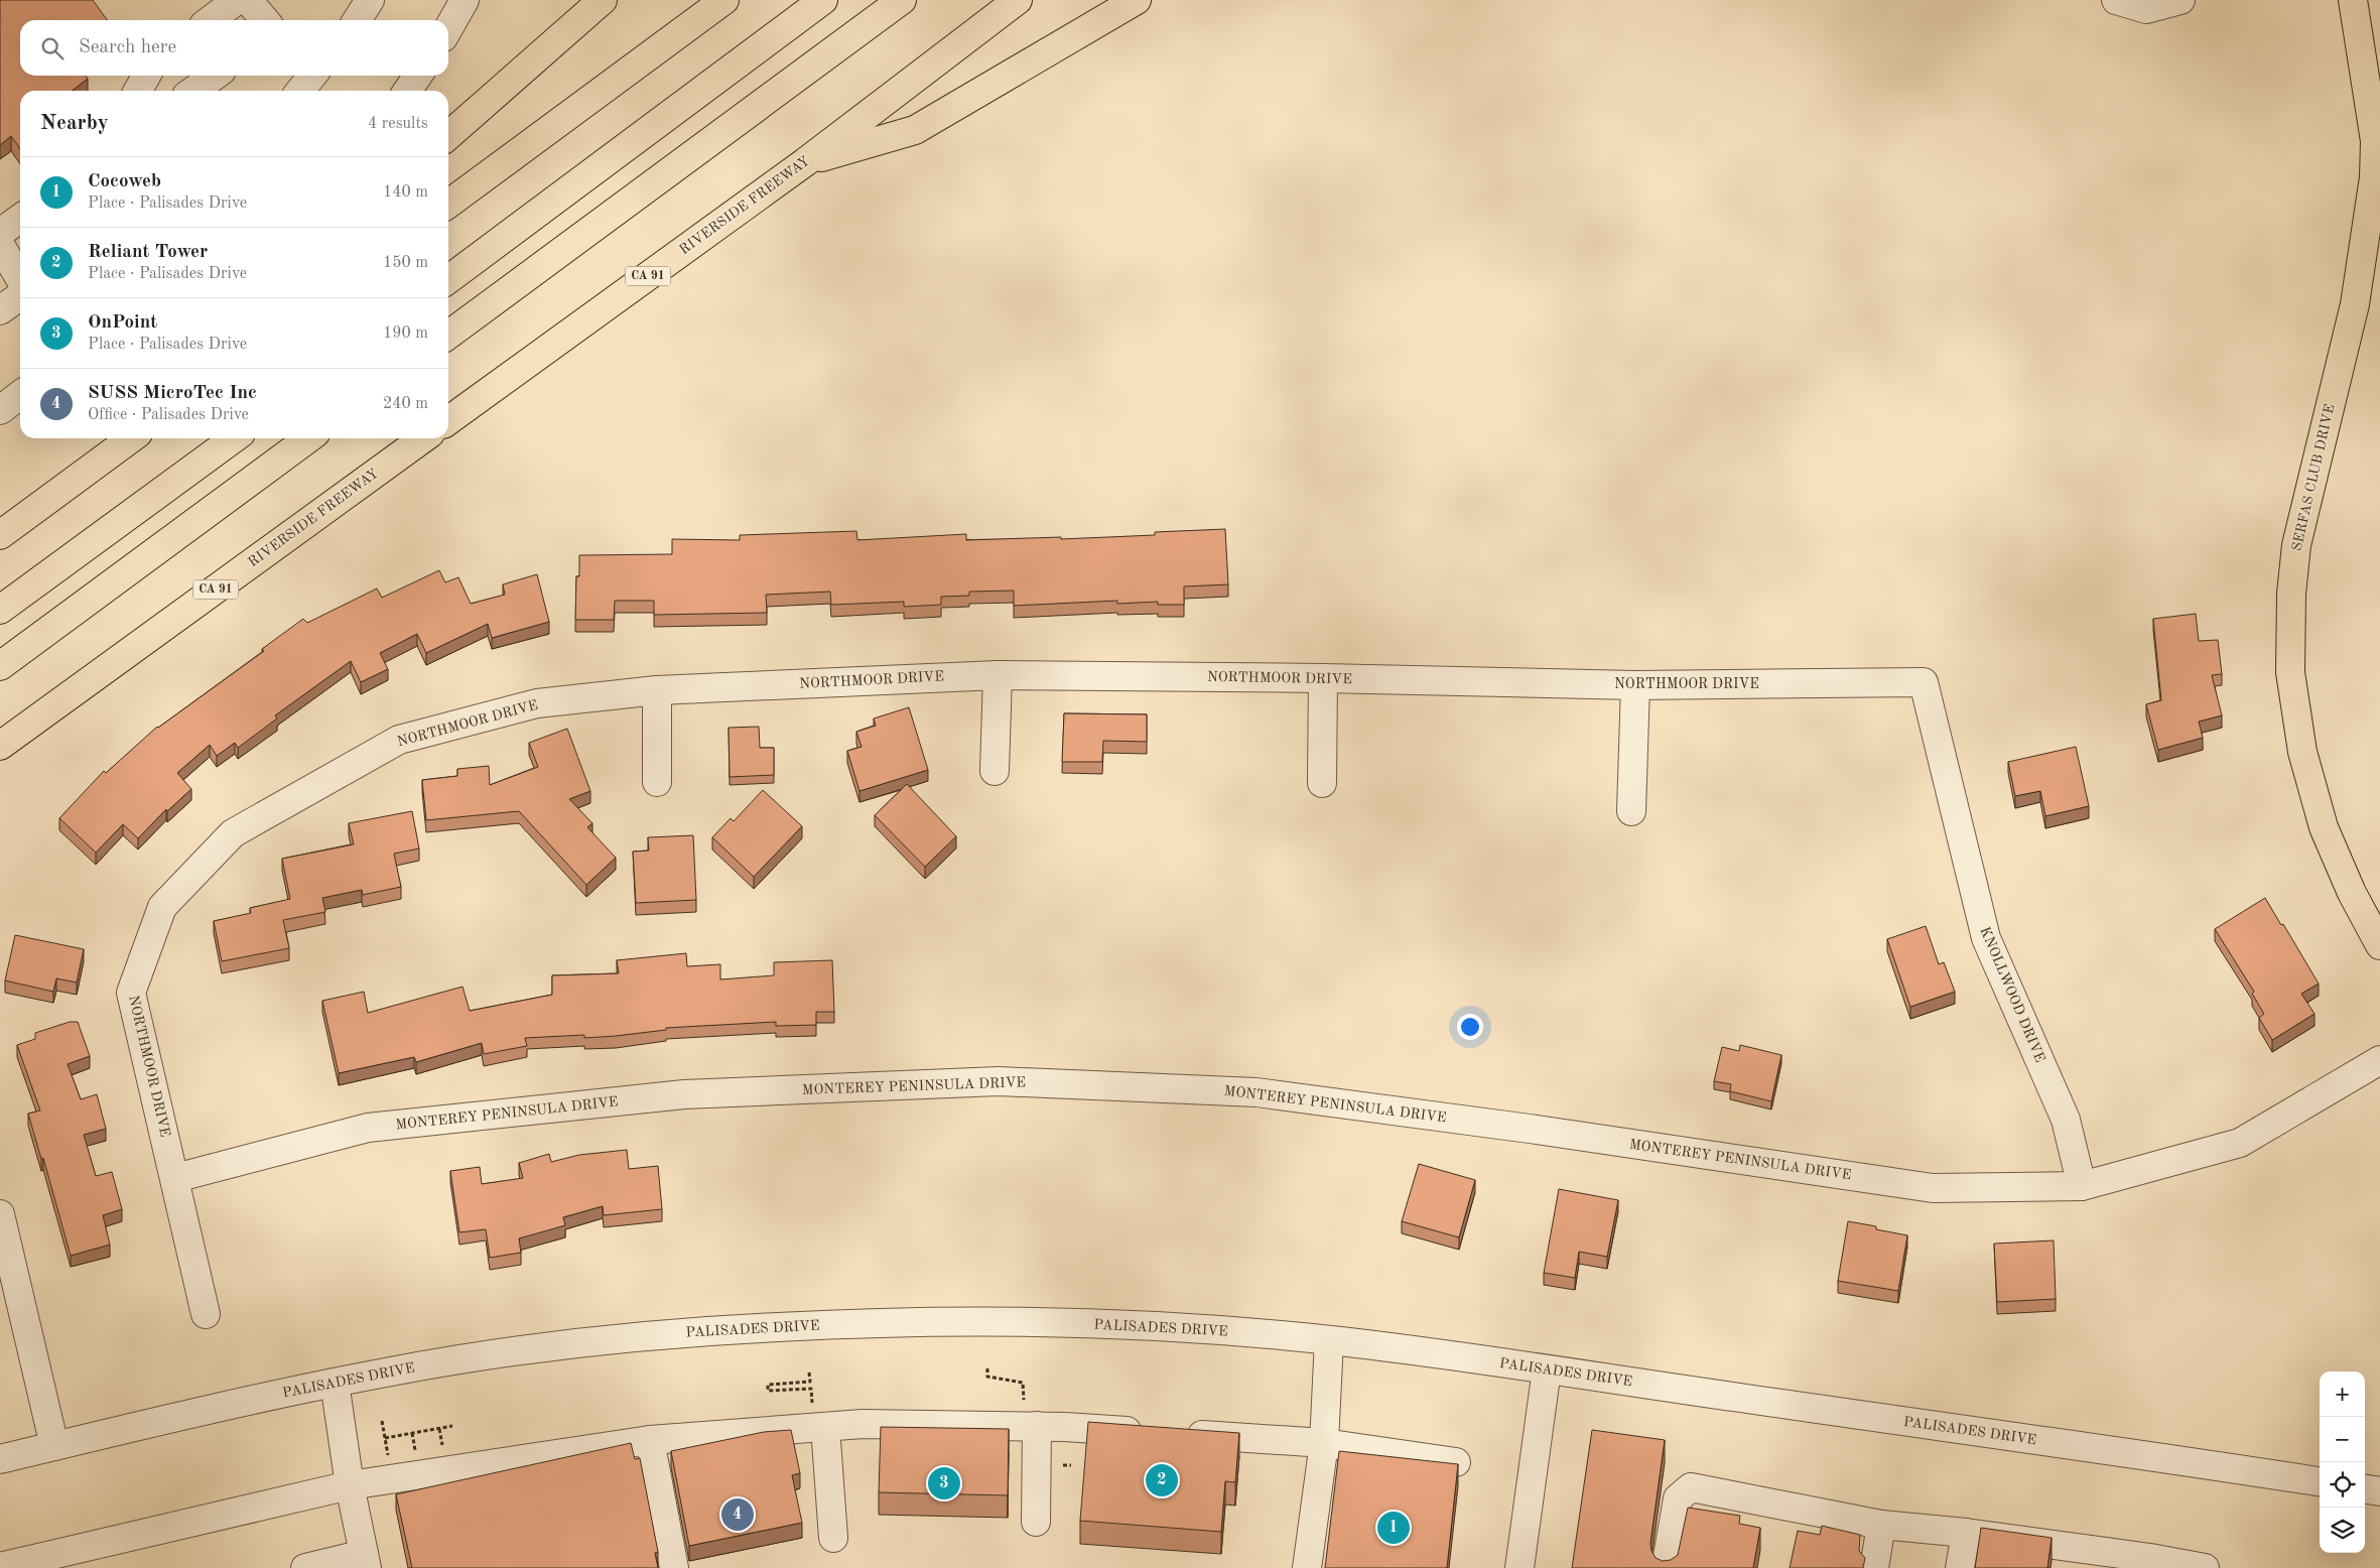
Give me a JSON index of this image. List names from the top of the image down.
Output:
{
  "streets": {
    "main road": ["RIVERSIDE FREEWAY", "CA 91", "SERFAS CLUB DRIVE"],
    "street": [
      "NORTHMOOR DRIVE",
      "KNOLLWOOD DRIVE",
      "MONTEREY PENINSULA DRIVE",
      "PALISADES DRIVE"
    ]
  },
  "crossings": [
    ["NORTHMOOR DRIVE", "KNOLLWOOD DRIVE"],
    ["NORTHMOOR DRIVE", "MONTEREY PENINSULA DRIVE"],
    ["KNOLLWOOD DRIVE", "MONTEREY PENINSULA DRIVE"]
  ],
  "page": {
    "search": "Search here",
    "heading": ["Nearby", "4 results"],
    "list": [
      {
        "mark": "1",
        "name": "Cocoweb",
        "note": "Place · Palisades Drive",
        "value": "140 m"
      },
      {
        "mark": "2",
        "name": "Reliant Tower",
        "note": "Place · Palisades Drive",
        "value": "150 m"
      },
      {
        "mark": "3",
        "name": "OnPoint",
        "note": "Place · Palisades Drive",
        "value": "190 m"
      },
      {
        "mark": "4",
        "name": "SUSS MicroTec Inc",
        "note": "Office · Palisades Drive",
        "value": "240 m"
      }
    ],
    "map_buttons": ["+", "−"],
    "pins": [
      "2",
      "3",
      "4",
      "1"
    ]
  }
}
